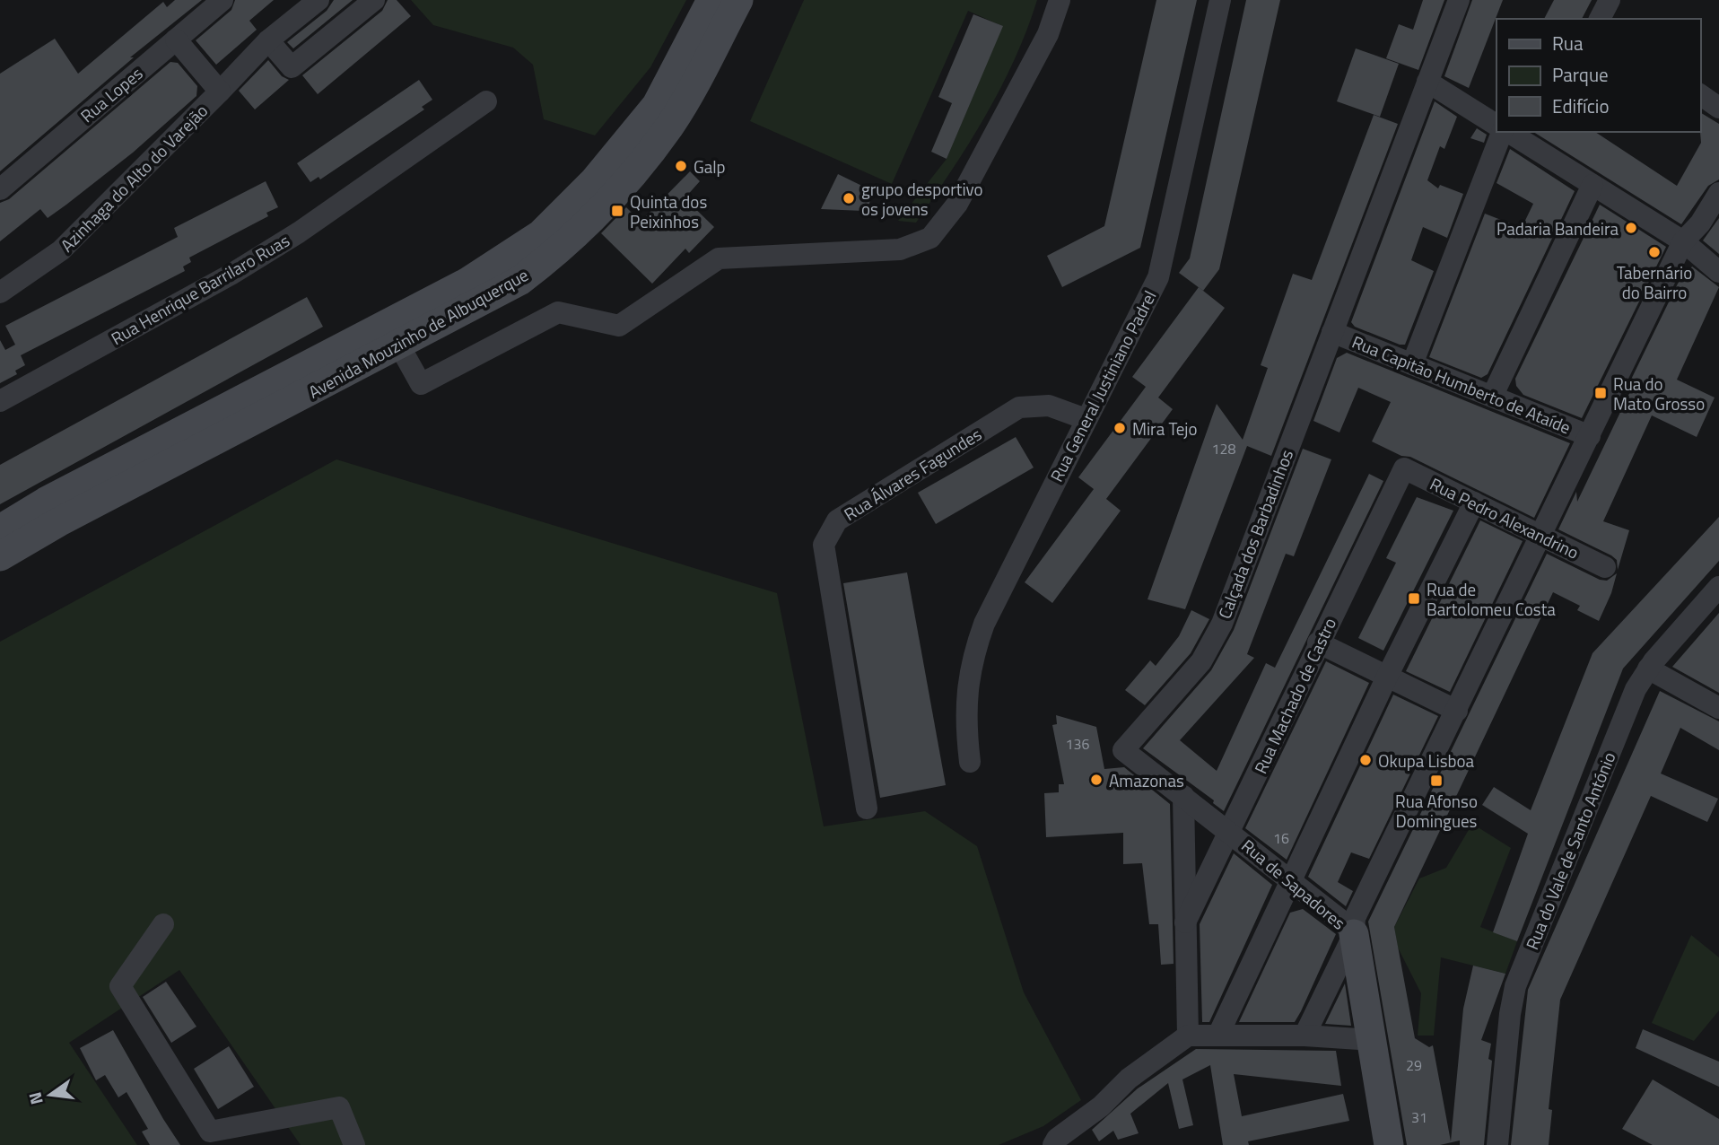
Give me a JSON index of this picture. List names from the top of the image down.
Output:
{
  "streets": {
    "main road": ["Avenida Mouzinho de Albuquerque", "Rua de Sapadores"],
    "street": [
      "Rua Lopes",
      "Azinhaga do Alto do Varejão",
      "Rua Henrique Barrilaro Ruas",
      "Rua Capitão Humberto de Ataíde",
      "Rua General Justiniano Padrel",
      "Rua Álvares Fagundes",
      "Rua Pedro Alexandrino",
      "Calçada dos Barbadinhos",
      "Rua Machado de Castro",
      "Rua do Vale de Santo António"
    ]
  },
  "crossings": [
    ["Rua Lopes", "Azinhaga do Alto do Varejão"],
    ["Rua Capitão Humberto de Ataíde", "Calçada dos Barbadinhos"],
    ["Rua General Justiniano Padrel", "Rua Álvares Fagundes"],
    ["Rua Pedro Alexandrino", "Rua Machado de Castro"],
    ["Calçada dos Barbadinhos", "Rua de Sapadores"],
    ["Rua Machado de Castro", "Rua de Sapadores"]
  ],
  "places": {
    "other": [
      "Galp",
      "grupo desportivo os jovens",
      "Padaria Bandeira",
      "Tabernário do Bairro",
      "Mira Tejo",
      "Okupa Lisboa",
      "Amazonas"
    ],
    "transit": [
      "Quinta dos Peixinhos",
      "Rua do Mato Grosso",
      "Rua de Bartolomeu Costa",
      "Rua Afonso Domingues"
    ]
  },
  "house_numbers": [
    "128",
    "136",
    "16",
    "29",
    "31"
  ],
  "legend": ["Rua", "Parque", "Edifício"],
  "north": "left"
}
